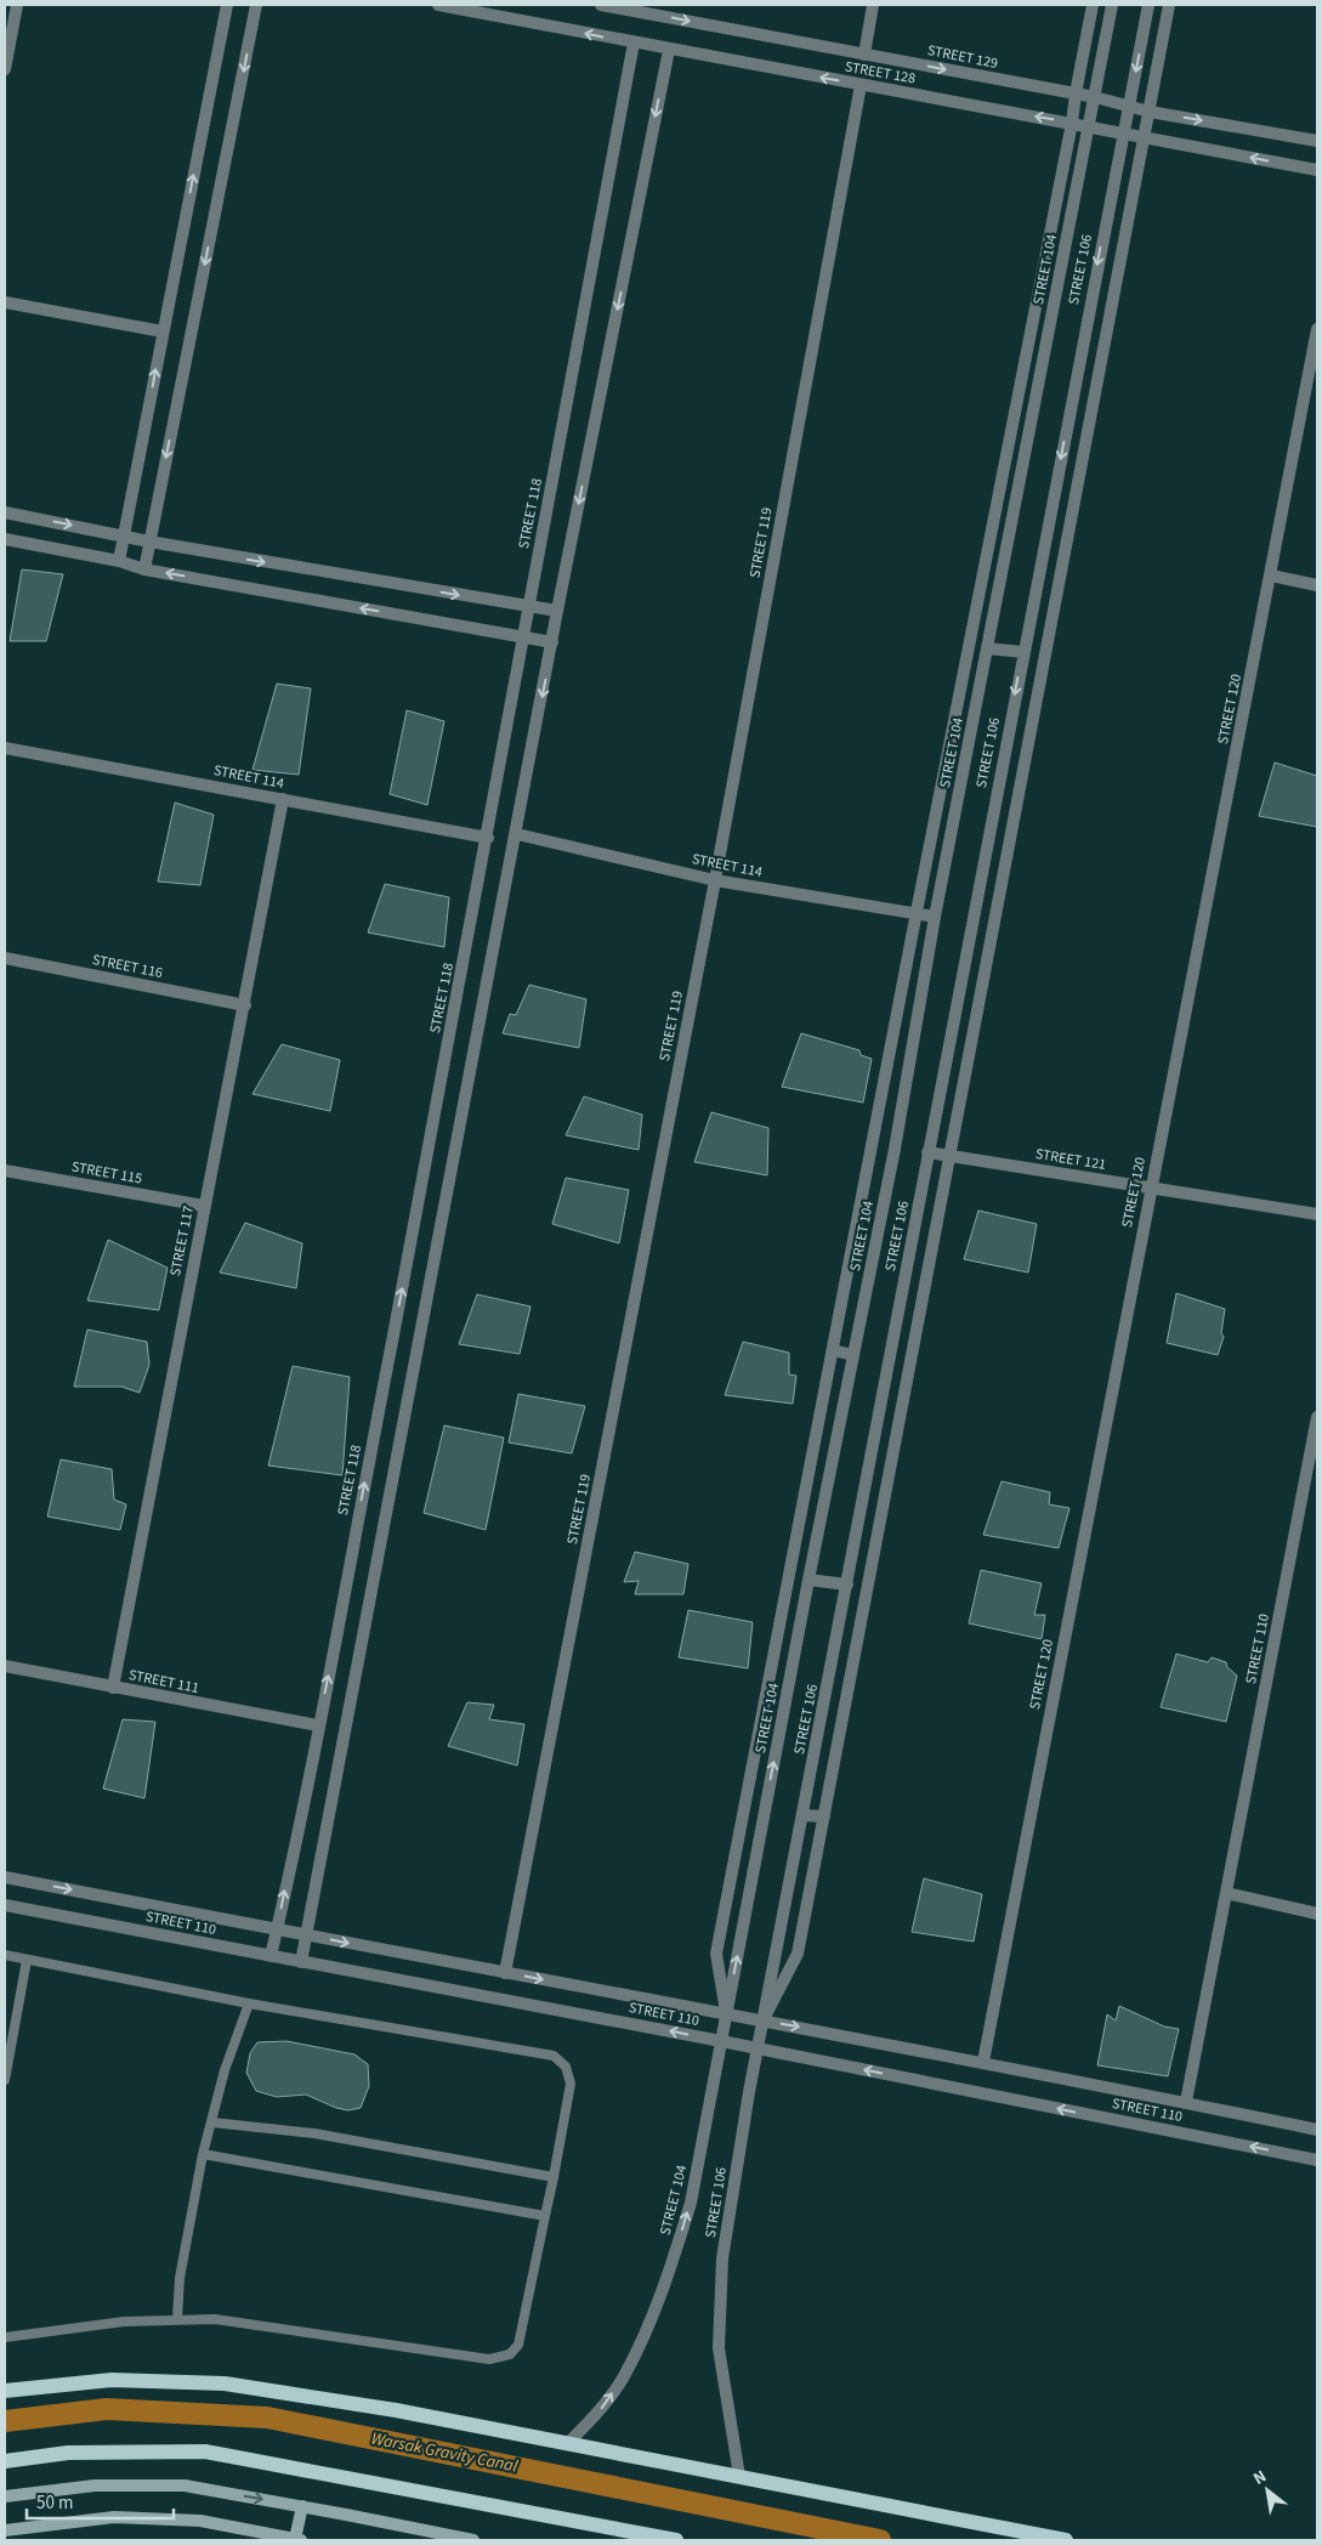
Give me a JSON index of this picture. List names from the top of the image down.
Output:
{
  "streets": {
    "street": [
      "STREET 129",
      "STREET 128",
      "STREET 104",
      "STREET 106",
      "STREET 118",
      "STREET 119",
      "STREET 120",
      "STREET 114",
      "STREET 116",
      "STREET 121",
      "STREET 115",
      "STREET 117",
      "STREET 110",
      "STREET 111"
    ]
  },
  "crossings": [
    ["STREET 129", "STREET 104"],
    ["STREET 129", "STREET 106"],
    ["STREET 128", "STREET 104"],
    ["STREET 128", "STREET 106"],
    ["STREET 128", "STREET 118"],
    ["STREET 128", "STREET 119"],
    ["STREET 104", "STREET 114"],
    ["STREET 104", "STREET 110"],
    ["STREET 106", "STREET 121"],
    ["STREET 106", "STREET 110"],
    ["STREET 118", "STREET 114"],
    ["STREET 118", "STREET 110"],
    ["STREET 118", "STREET 111"],
    ["STREET 119", "STREET 114"],
    ["STREET 119", "STREET 110"],
    ["STREET 120", "STREET 121"],
    ["STREET 120", "STREET 110"],
    ["STREET 114", "STREET 117"],
    ["STREET 116", "STREET 117"],
    ["STREET 115", "STREET 117"],
    ["STREET 117", "STREET 111"]
  ],
  "one_way": ["STREET 129", "STREET 128"],
  "water": ["Warsak Gravity Canal"],
  "scale_bar": "50 m",
  "north": "top left"
}
